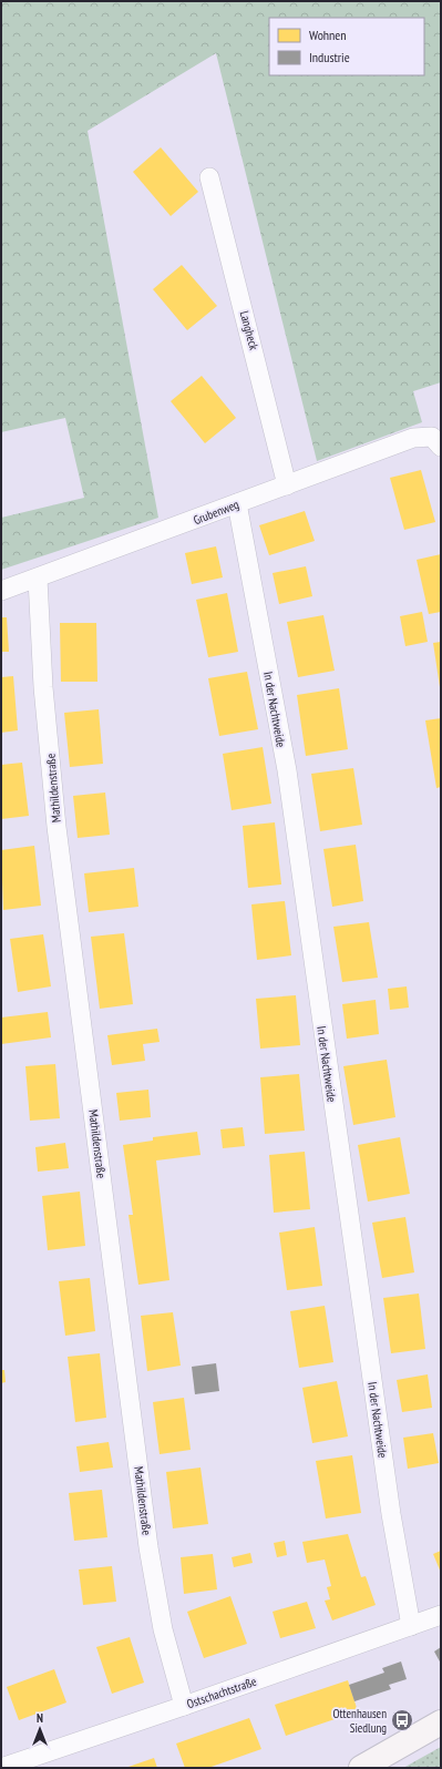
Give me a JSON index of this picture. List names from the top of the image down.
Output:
{
  "streets": {
    "street": [
      "Langheck",
      "Grubenweg",
      "In der Nachtweide",
      "Mathildenstraße",
      "Ostschachtstraße"
    ]
  },
  "crossings": [
    ["Langheck", "Grubenweg"],
    ["Grubenweg", "In der Nachtweide"],
    ["Grubenweg", "Mathildenstraße"],
    ["In der Nachtweide", "Ostschachtstraße"],
    ["Mathildenstraße", "Ostschachtstraße"]
  ],
  "places": {
    "bus stop": ["Ottenhausen Siedlung"]
  },
  "legend": ["Wohnen", "Industrie"],
  "north": "top"
}
